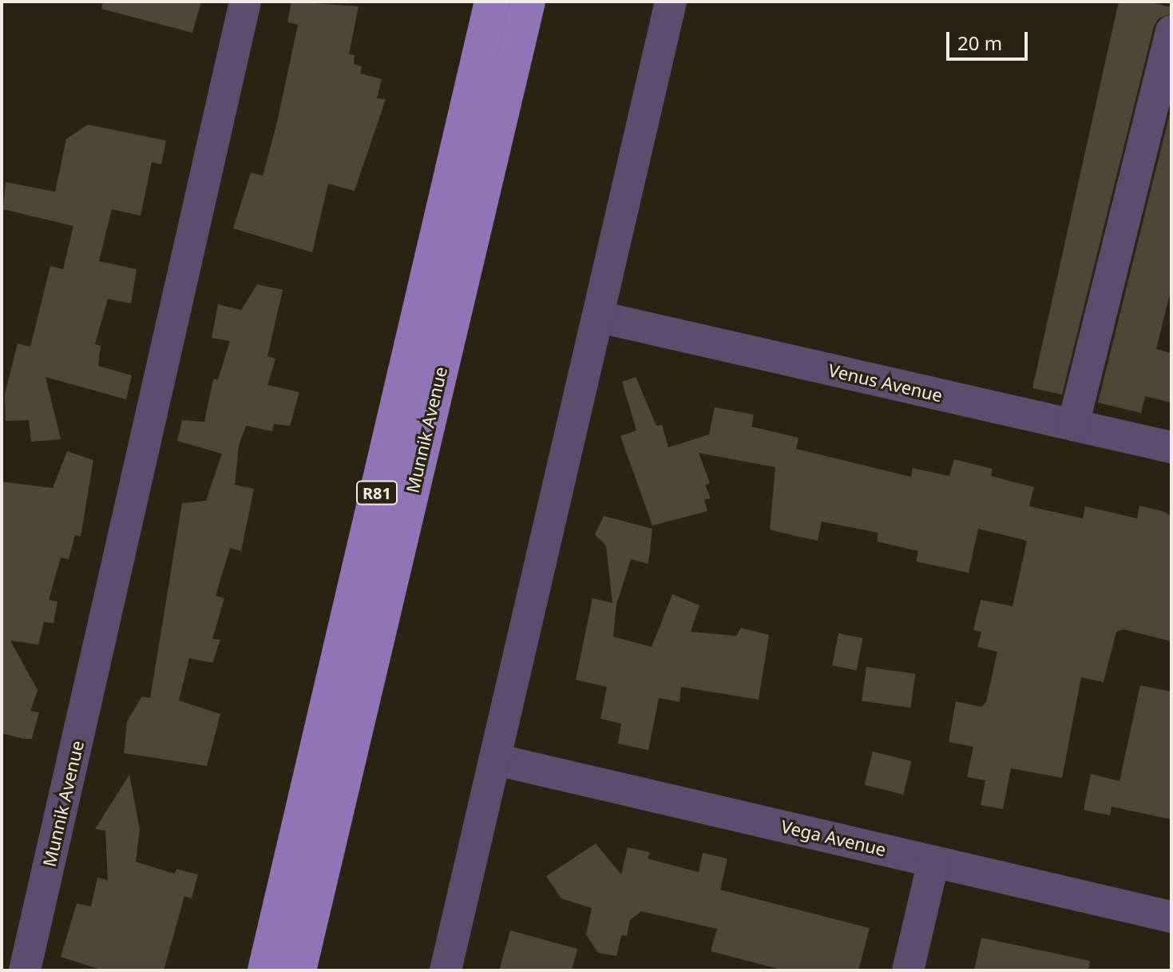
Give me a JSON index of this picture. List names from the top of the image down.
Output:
{
  "streets": {
    "main road": ["Munnik Avenue", "R81"],
    "street": ["Venus Avenue", "Vega Avenue"]
  },
  "scale_bar": "20 m"
}
